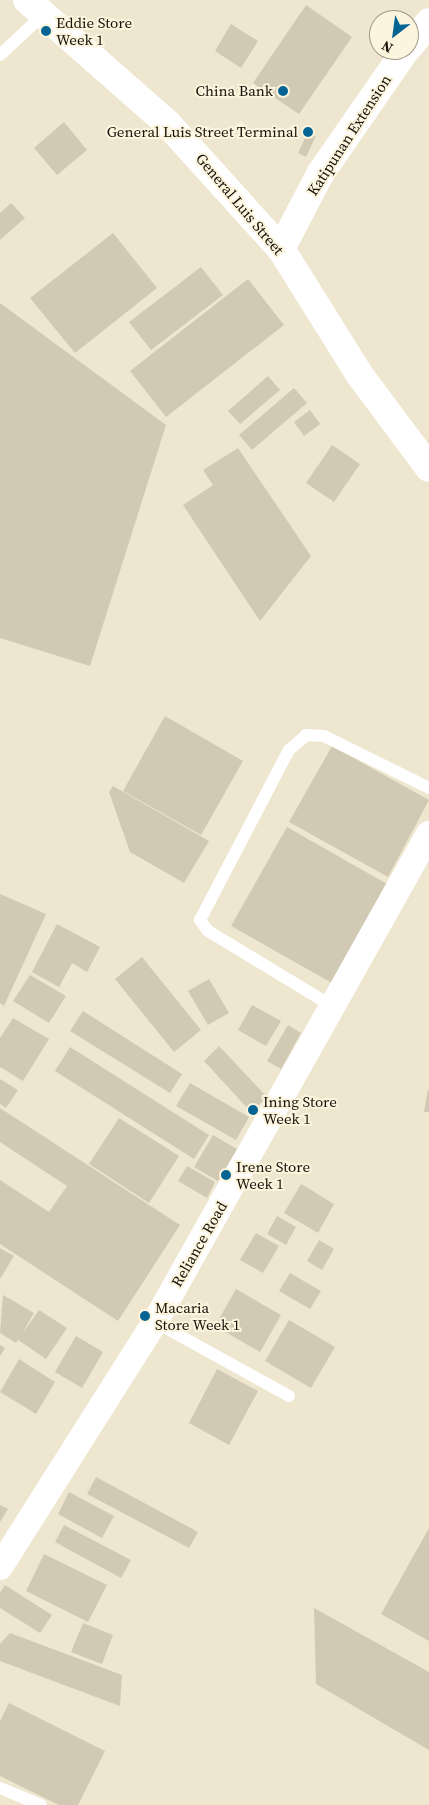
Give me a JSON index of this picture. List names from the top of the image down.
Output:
{
  "streets": {
    "main road": ["Katipunan Extension", "General Luis Street"],
    "street": ["Reliance Road"]
  },
  "crossings": [
    ["Katipunan Extension", "General Luis Street"]
  ],
  "places": [
    "Eddie Store Week 1",
    "China Bank",
    "General Luis Street Terminal",
    "Ining Store Week 1",
    "Irene Store Week 1",
    "Macaria Store Week 1"
  ],
  "north": "bottom left"
}
